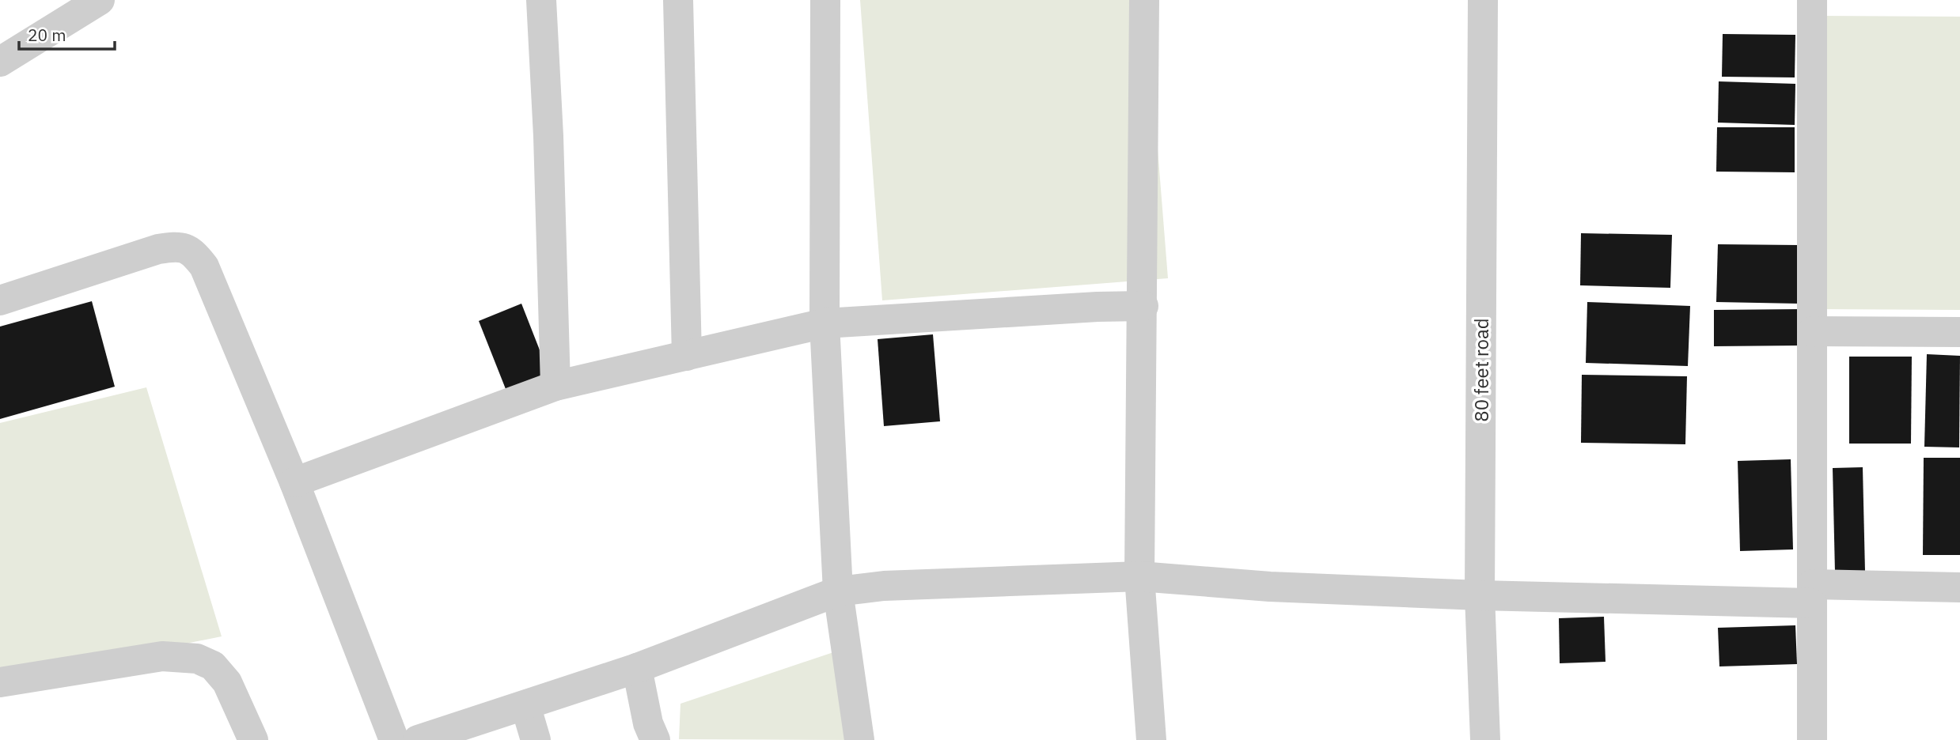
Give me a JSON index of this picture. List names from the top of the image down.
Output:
{
  "streets": {
    "street": ["80 feet road"]
  },
  "scale_bar": "20 m"
}
